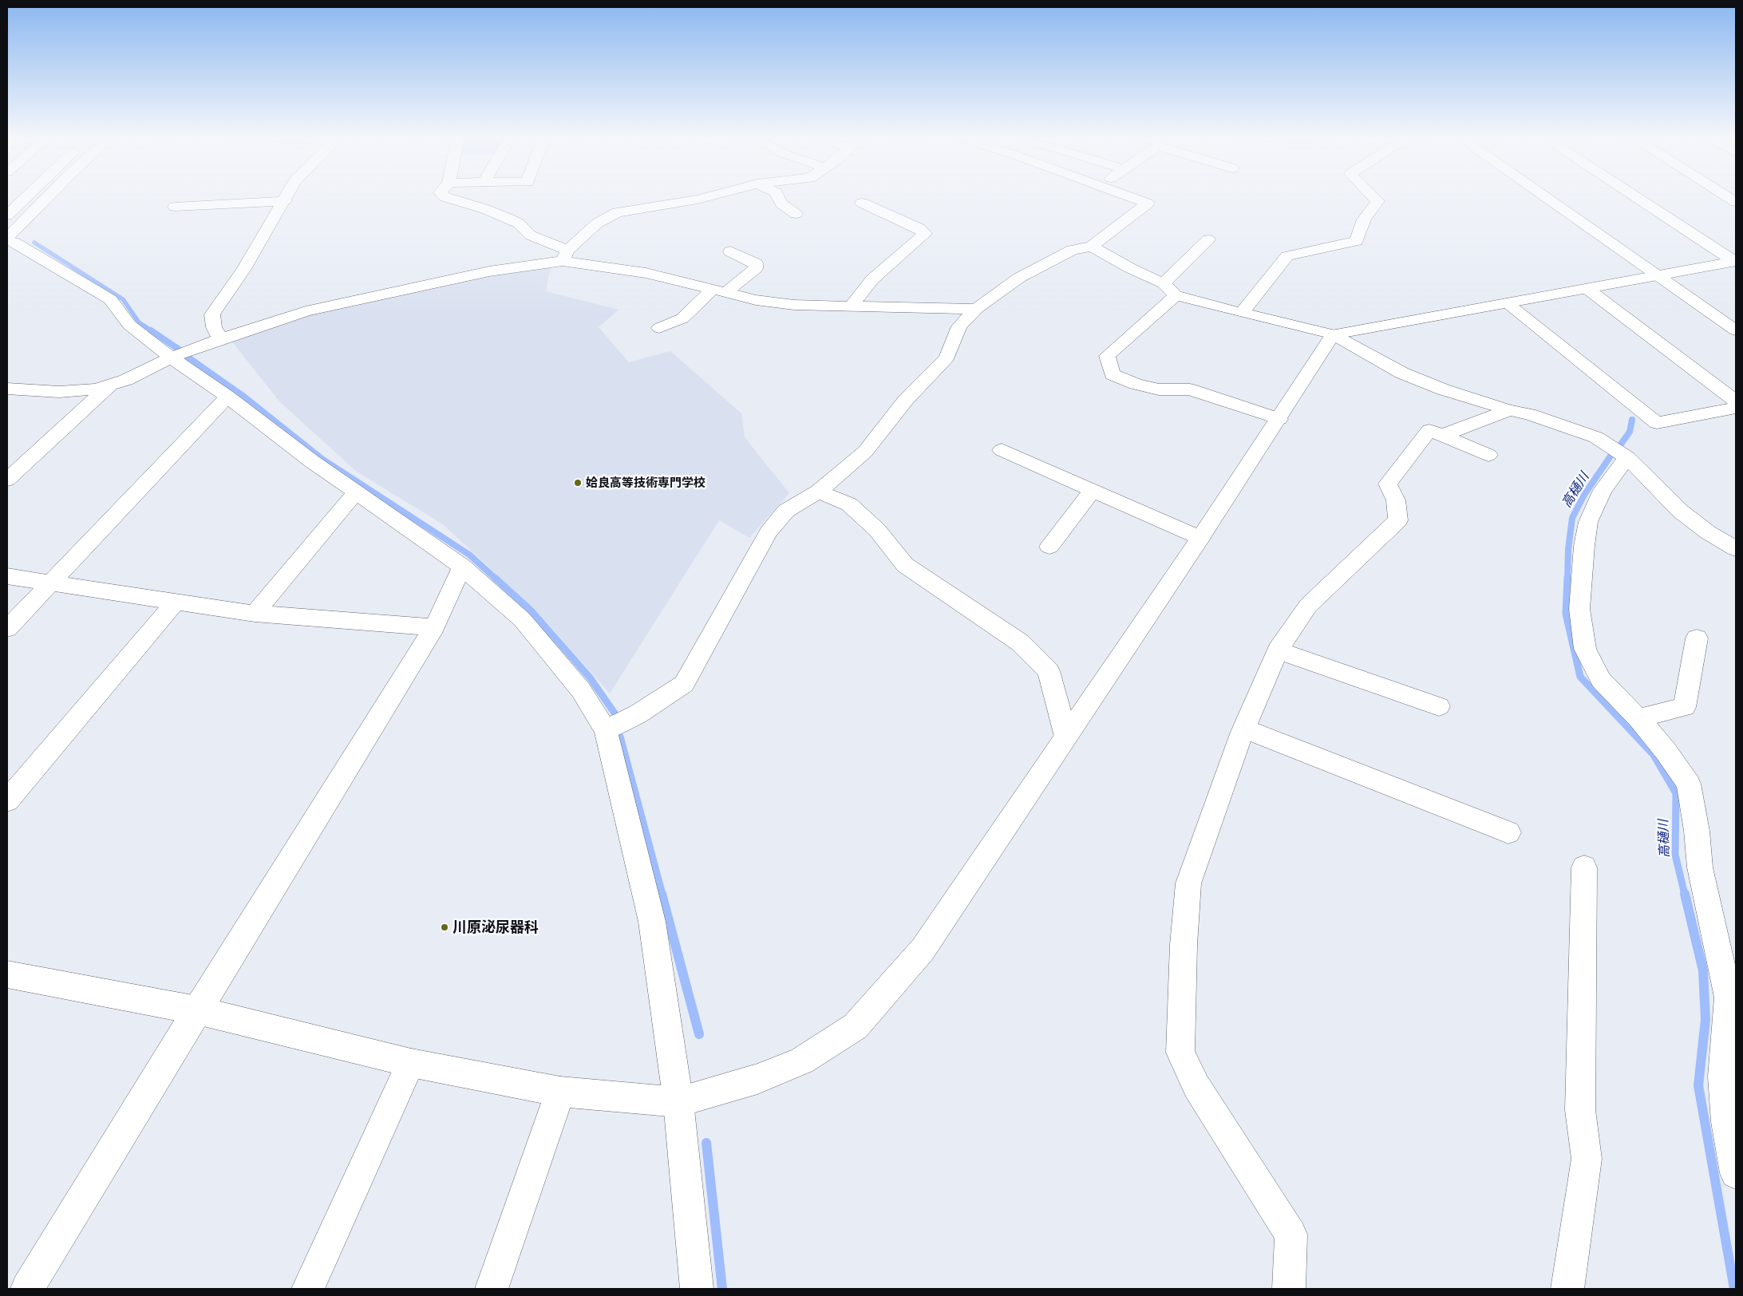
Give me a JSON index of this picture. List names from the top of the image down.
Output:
{
  "water": ["高樋川"],
  "places": ["姶良高等技術専門学校", "川原泌尿器科"]
}
